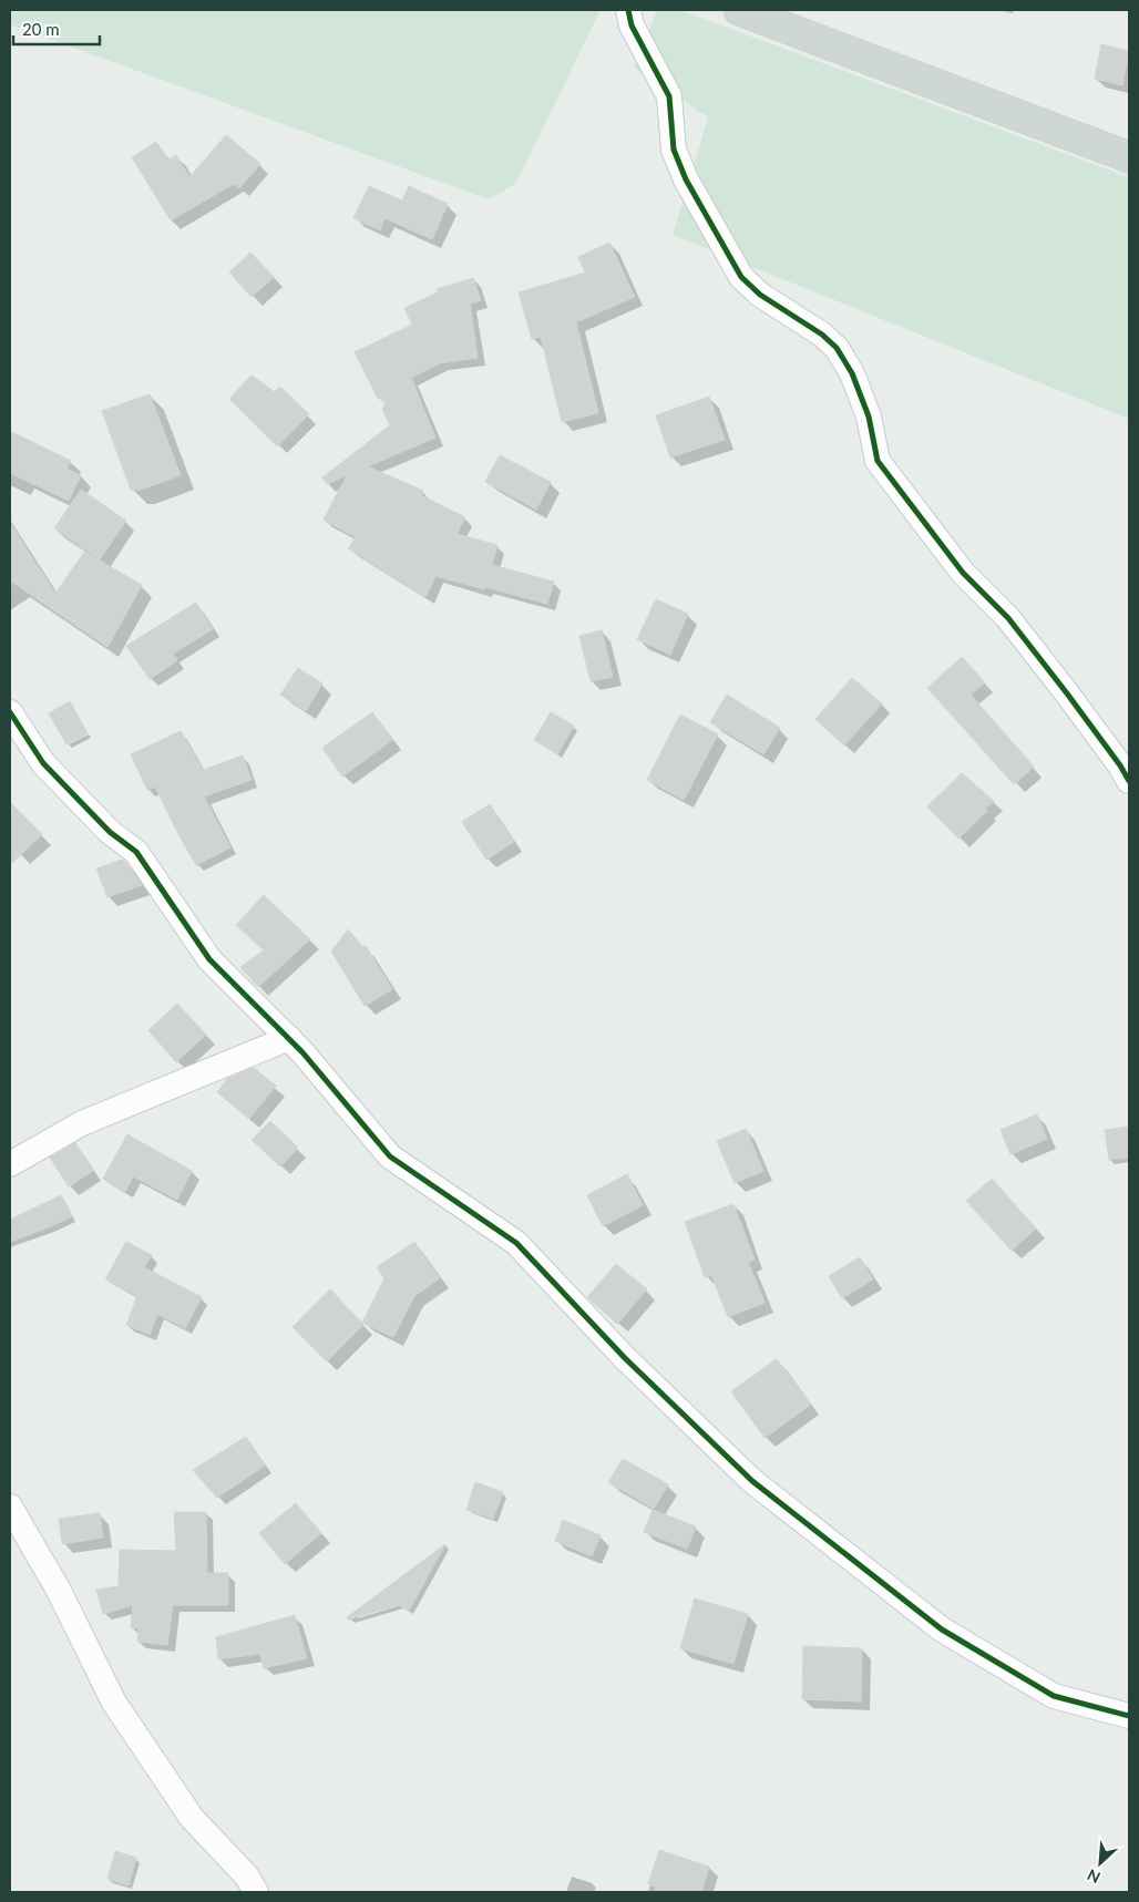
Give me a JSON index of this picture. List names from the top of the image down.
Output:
{
  "scale_bar": "20 m",
  "north": "bottom left"
}
